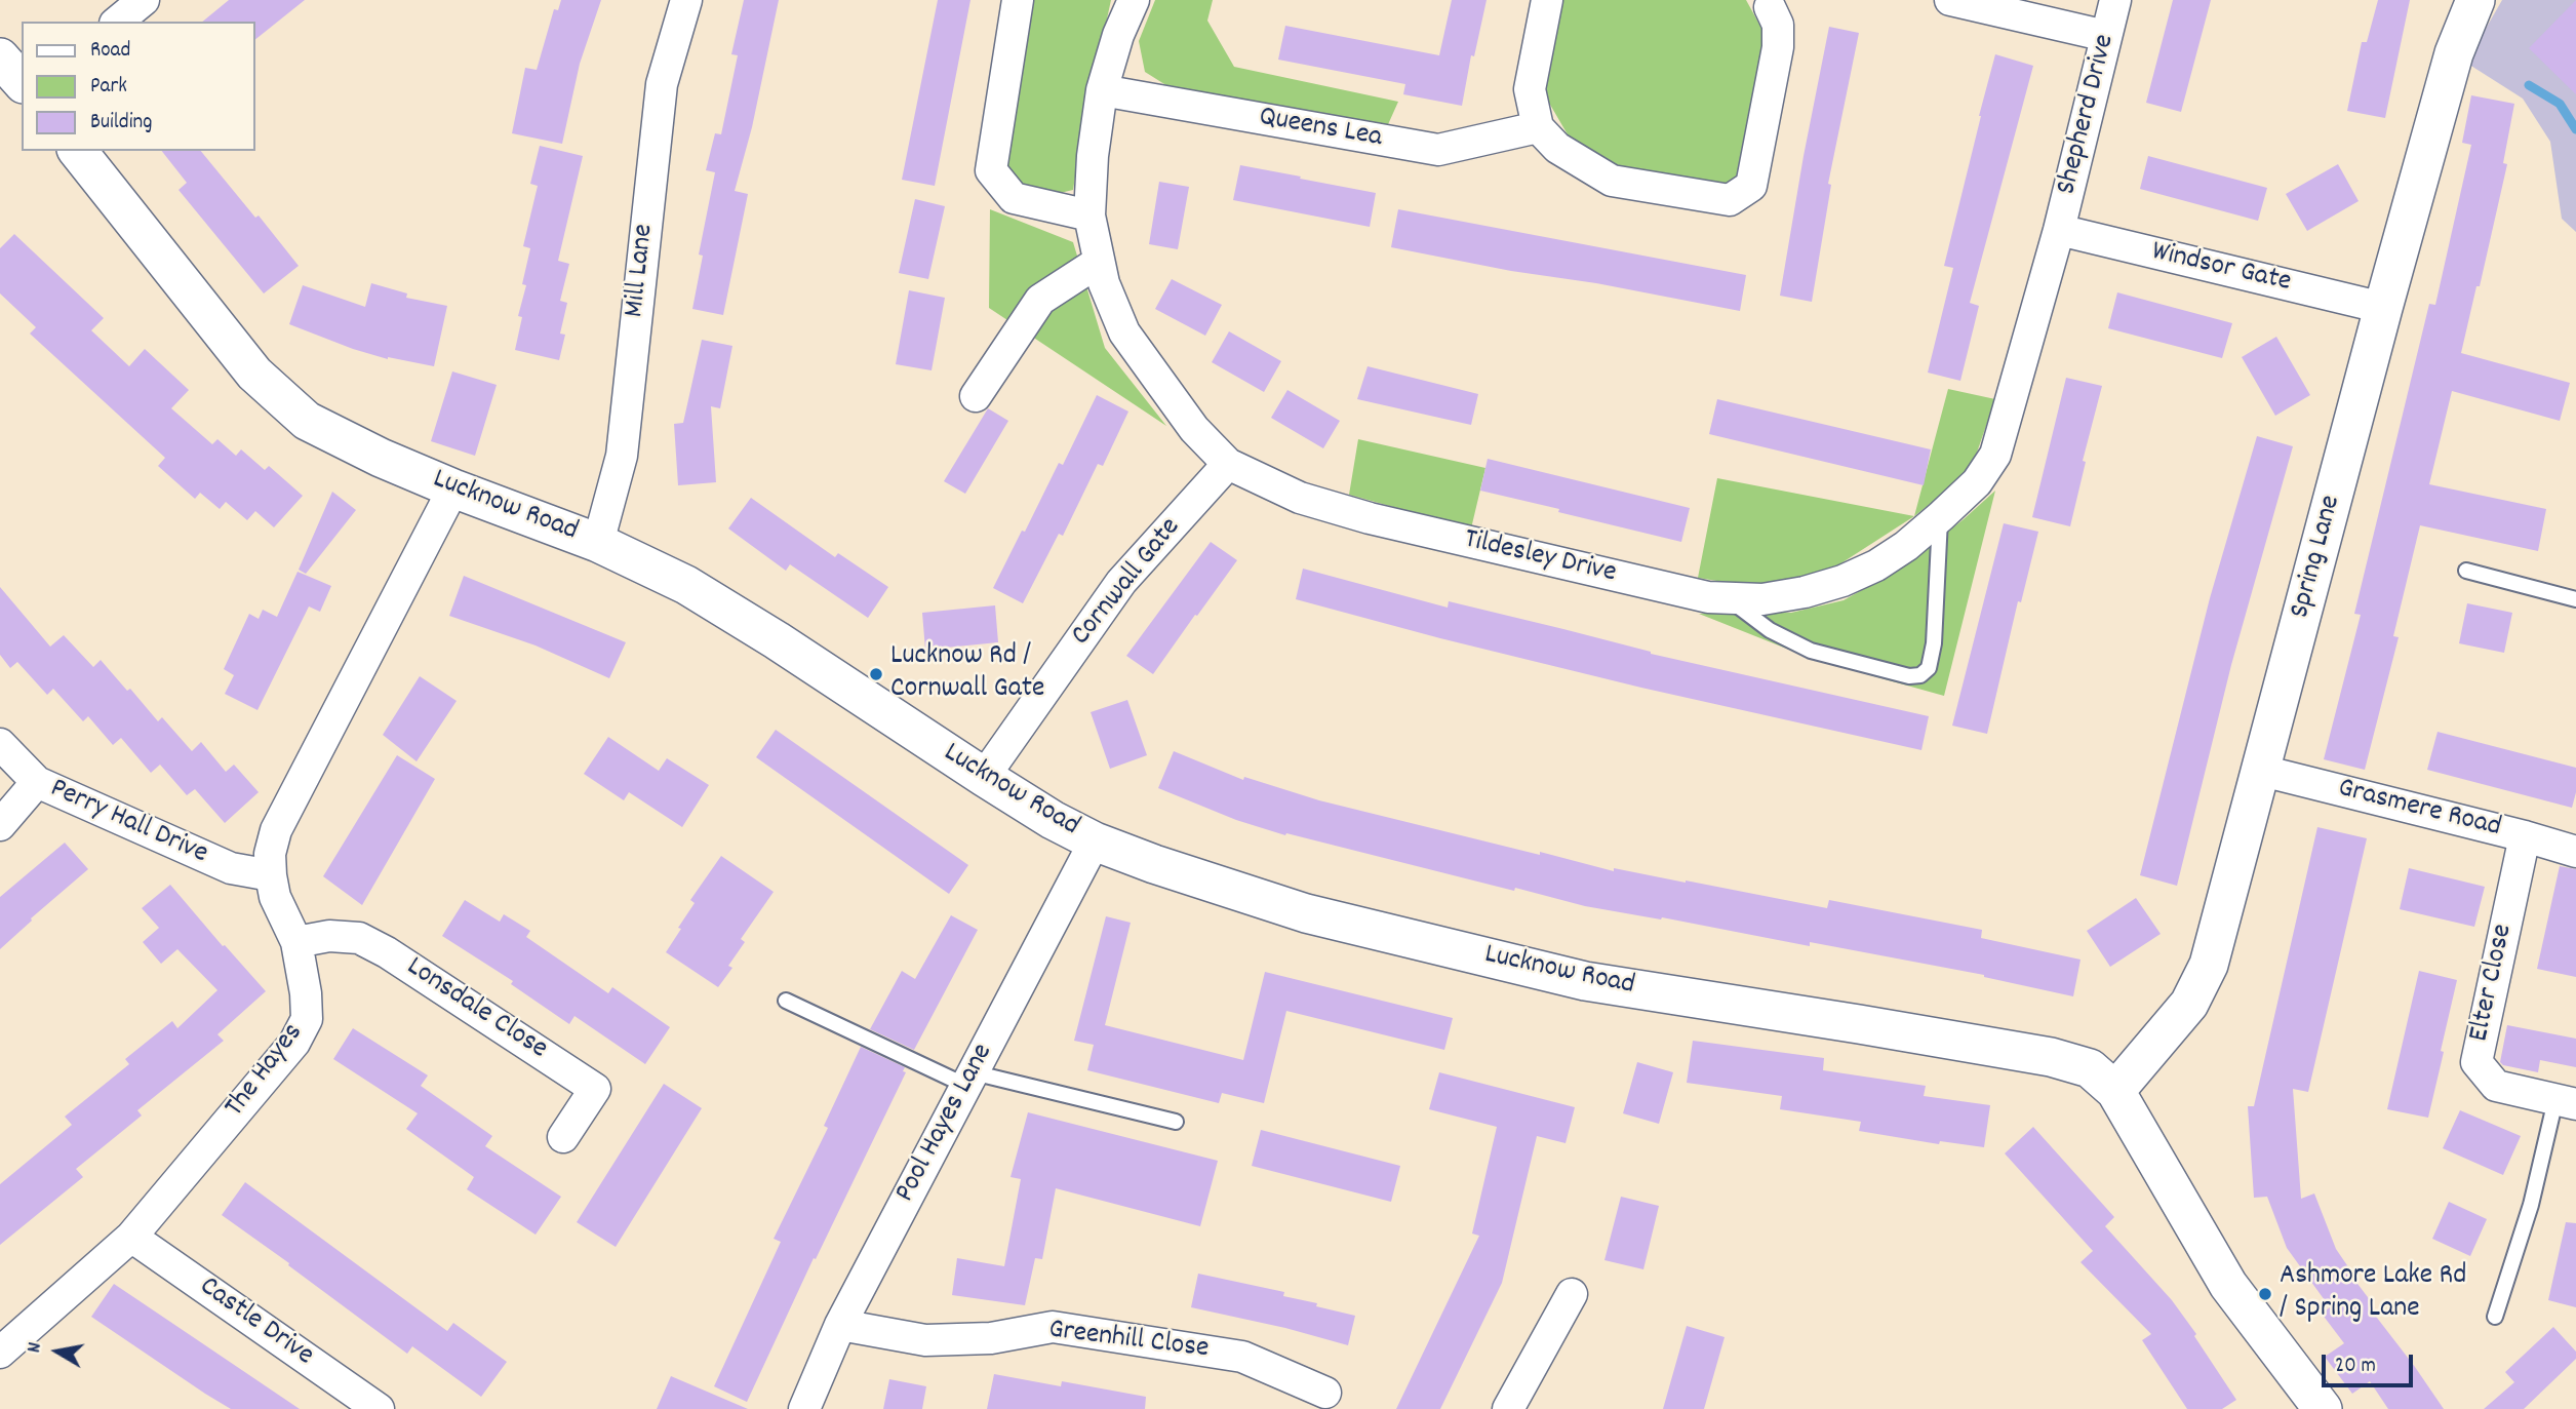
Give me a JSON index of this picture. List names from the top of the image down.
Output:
{
  "streets": {
    "street": [
      "Shepherd Drive",
      "Queens Lea",
      "Windsor Gate",
      "Mill Lane",
      "Lucknow Road",
      "Spring Lane",
      "Tildesley Drive",
      "Cornwall Gate",
      "Grasmere Road",
      "Perry Hall Drive",
      "Elter Close",
      "Lonsdale Close",
      "The Hayes",
      "Pool Hayes Lane",
      "Castle Drive",
      "Greenhill Close"
    ]
  },
  "crossings": [
    ["Shepherd Drive", "Windsor Gate"],
    ["Shepherd Drive", "Tildesley Drive"],
    ["Queens Lea", "Tildesley Drive"],
    ["Windsor Gate", "Spring Lane"],
    ["Windsor Gate", "Tildesley Drive"],
    ["Mill Lane", "Lucknow Road"],
    ["Lucknow Road", "Spring Lane"],
    ["Lucknow Road", "Cornwall Gate"],
    ["Lucknow Road", "The Hayes"],
    ["Lucknow Road", "Pool Hayes Lane"],
    ["Spring Lane", "Grasmere Road"],
    ["Tildesley Drive", "Cornwall Gate"],
    ["Grasmere Road", "Elter Close"],
    ["Perry Hall Drive", "The Hayes"],
    ["Lonsdale Close", "The Hayes"],
    ["The Hayes", "Castle Drive"],
    ["Pool Hayes Lane", "Greenhill Close"]
  ],
  "places": ["Lucknow Rd / Cornwall Gate", "Ashmore Lake Rd / Spring Lane"],
  "legend": ["Road", "Park", "Building"],
  "scale_bar": "20 m",
  "north": "left"
}
